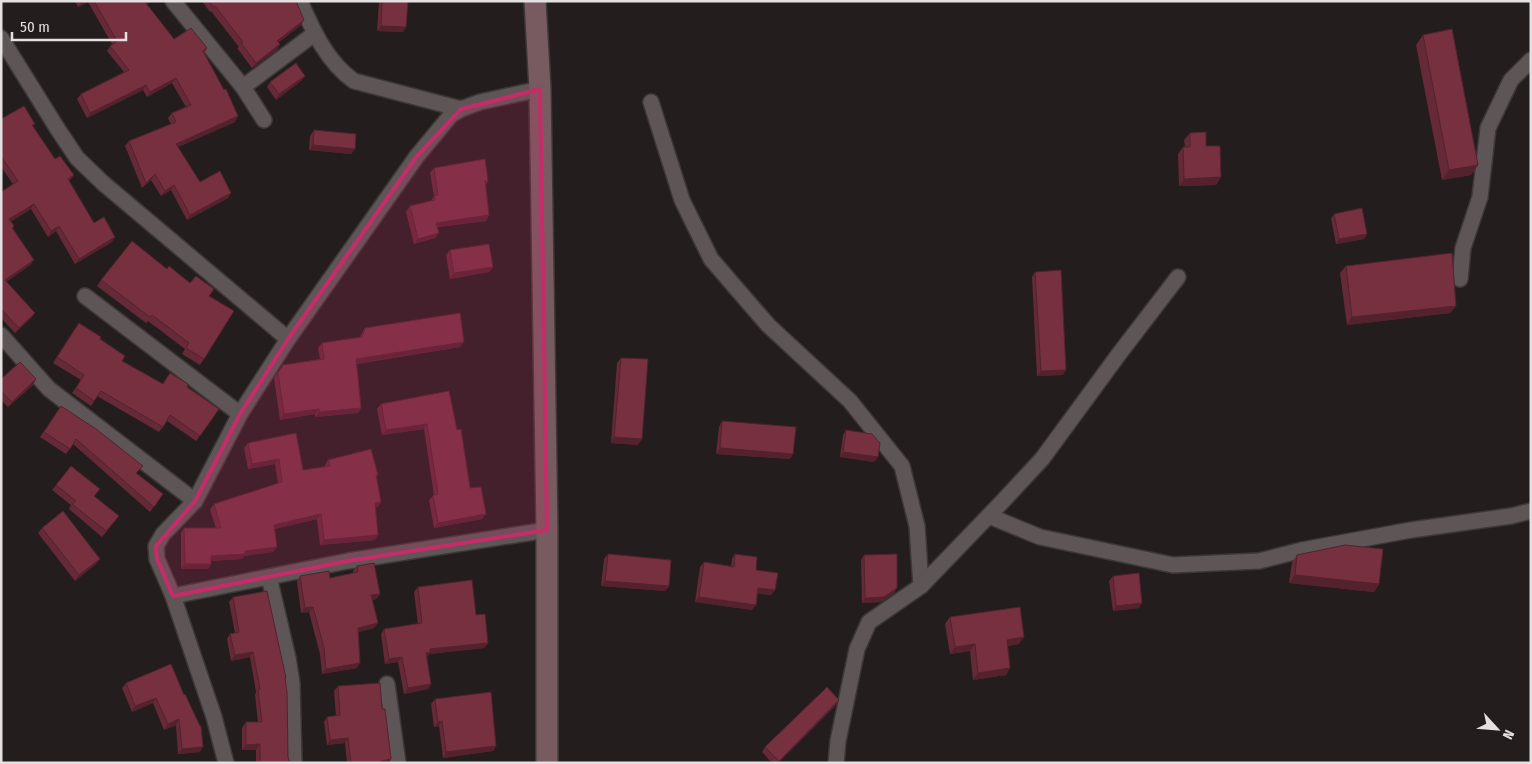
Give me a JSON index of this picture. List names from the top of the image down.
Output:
{
  "scale_bar": "50 m",
  "north": "bottom right"
}
